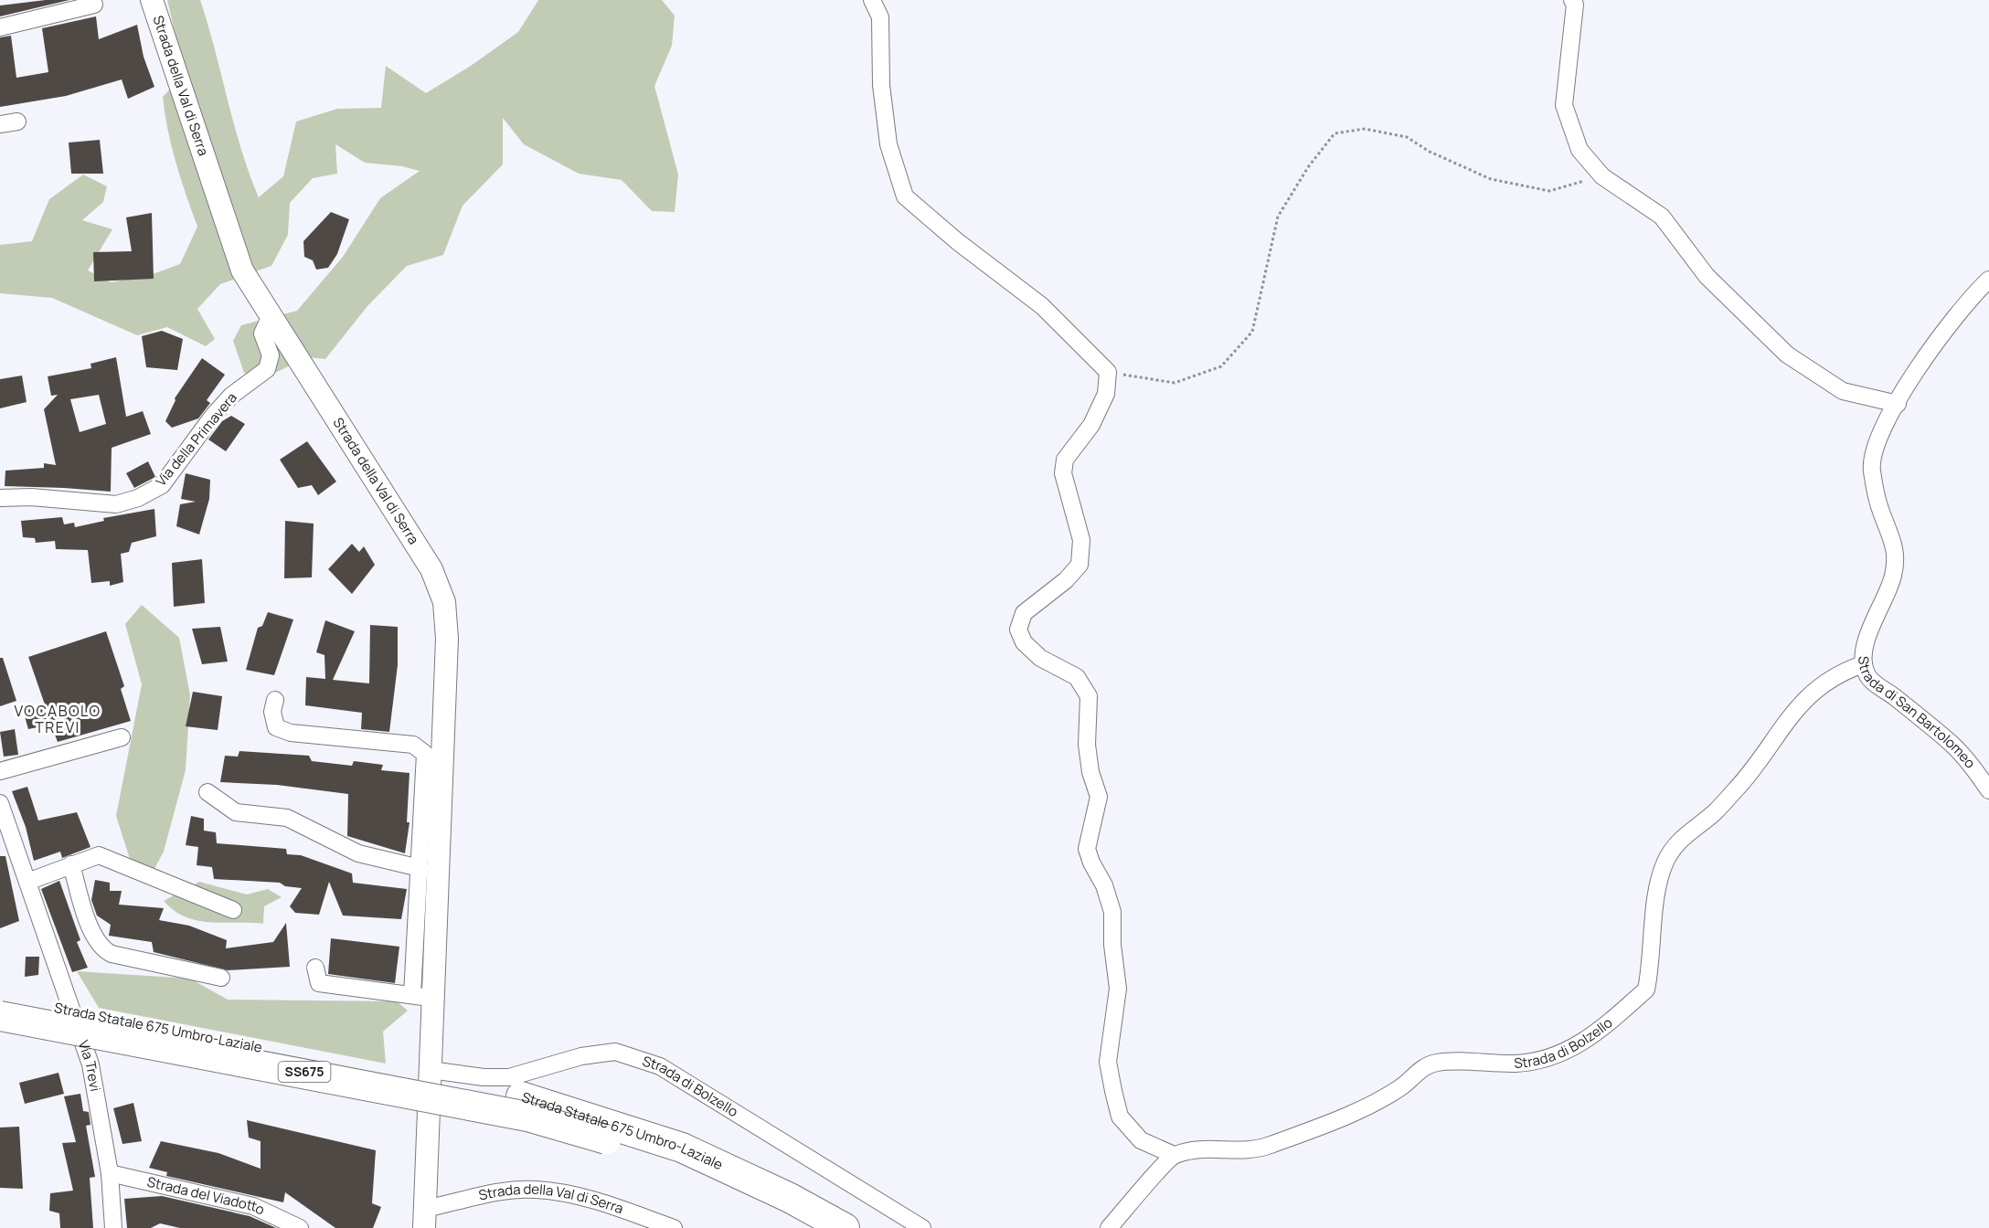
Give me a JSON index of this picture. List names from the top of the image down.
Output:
{
  "streets": {
    "highway": ["Strada Statale 675 Umbro-Laziale", "SS675"],
    "street": [
      "Strada della Val di Serra",
      "Via della Primavera",
      "Strada di San Bartolomeo",
      "Strada di Bolzello",
      "Via Trevi",
      "Strada del Viadotto"
    ]
  },
  "crossings": [
    ["Strada della Val di Serra", "Via della Primavera"],
    ["Strada della Val di Serra", "Strada di Bolzello"],
    ["Strada di San Bartolomeo", "Strada di Bolzello"],
    ["Via Trevi", "Strada del Viadotto"]
  ],
  "districts": ["VOCABOLO TREVI"]
}
